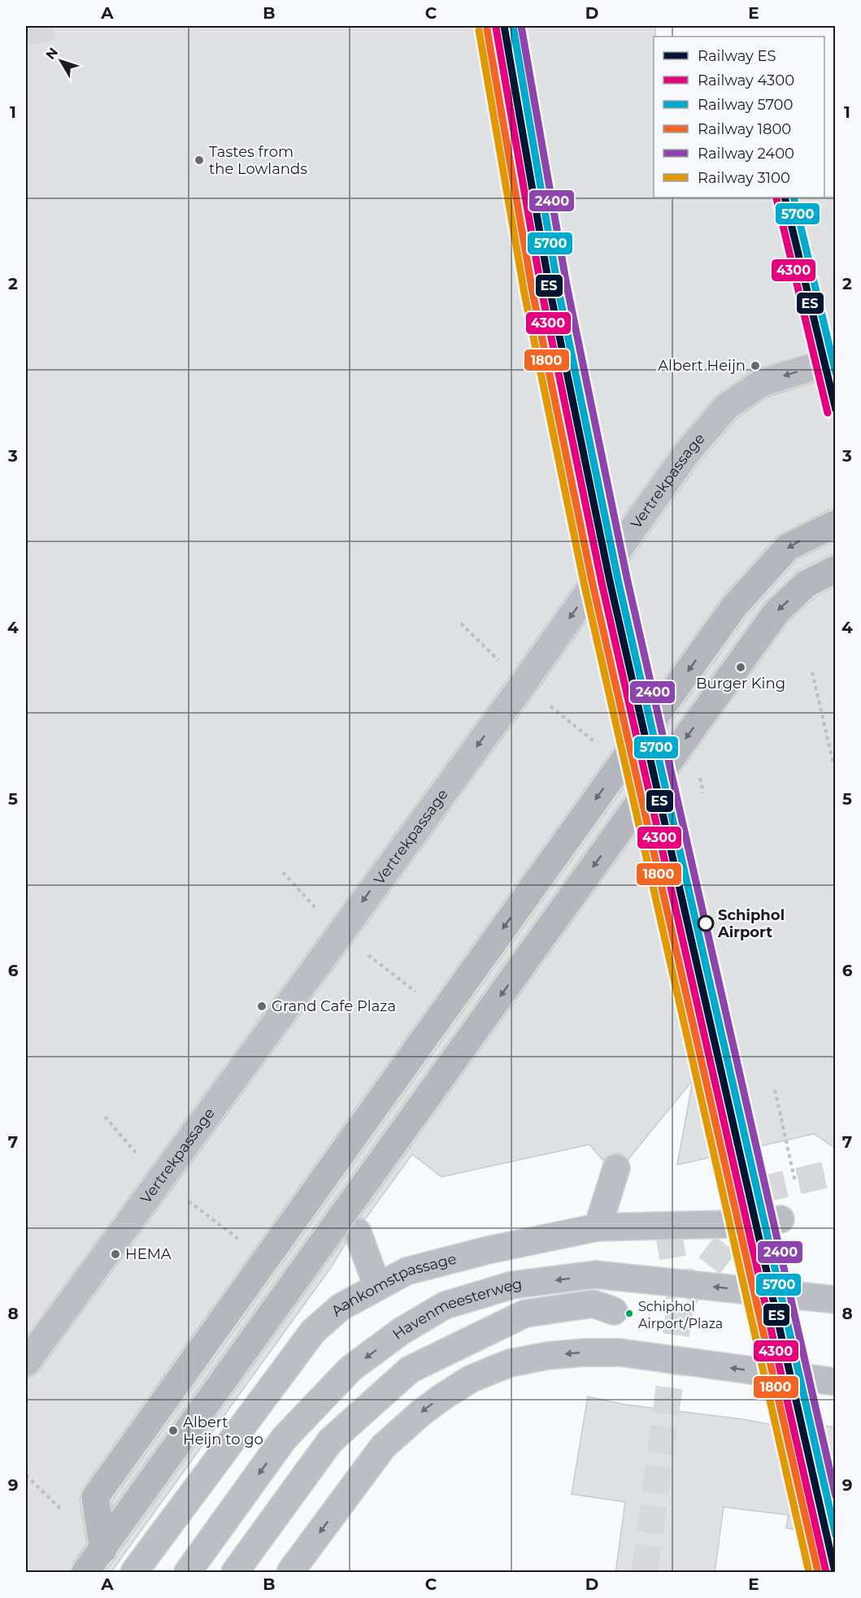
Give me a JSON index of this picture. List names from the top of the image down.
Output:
{
  "streets": {
    "street": ["Vertrekpassage", "Aankomstpassage", "Havenmeesterweg"]
  },
  "one_way": ["Vertrekpassage"],
  "places": [
    "Tastes from the Lowlands",
    "Albert Heijn",
    "Burger King",
    "Schiphol Airport",
    "Grand Cafe Plaza",
    "HEMA",
    "Schiphol Airport/Plaza",
    "Albert Heijn to go"
  ],
  "lines": [
    "rail line ES",
    "rail line 5700",
    "rail line 2400",
    "rail line 4300",
    "rail line 1800",
    "rail line 3100"
  ],
  "legend": [
    "Railway ES",
    "Railway 4300",
    "Railway 5700",
    "Railway 1800",
    "Railway 2400",
    "Railway 3100"
  ],
  "north": "top left",
  "grid": {
    "columns": [
      "A",
      "B",
      "C",
      "D",
      "E"
    ],
    "rows": [
      "1",
      "2",
      "3",
      "4",
      "5",
      "6",
      "7",
      "8",
      "9"
    ]
  }
}
